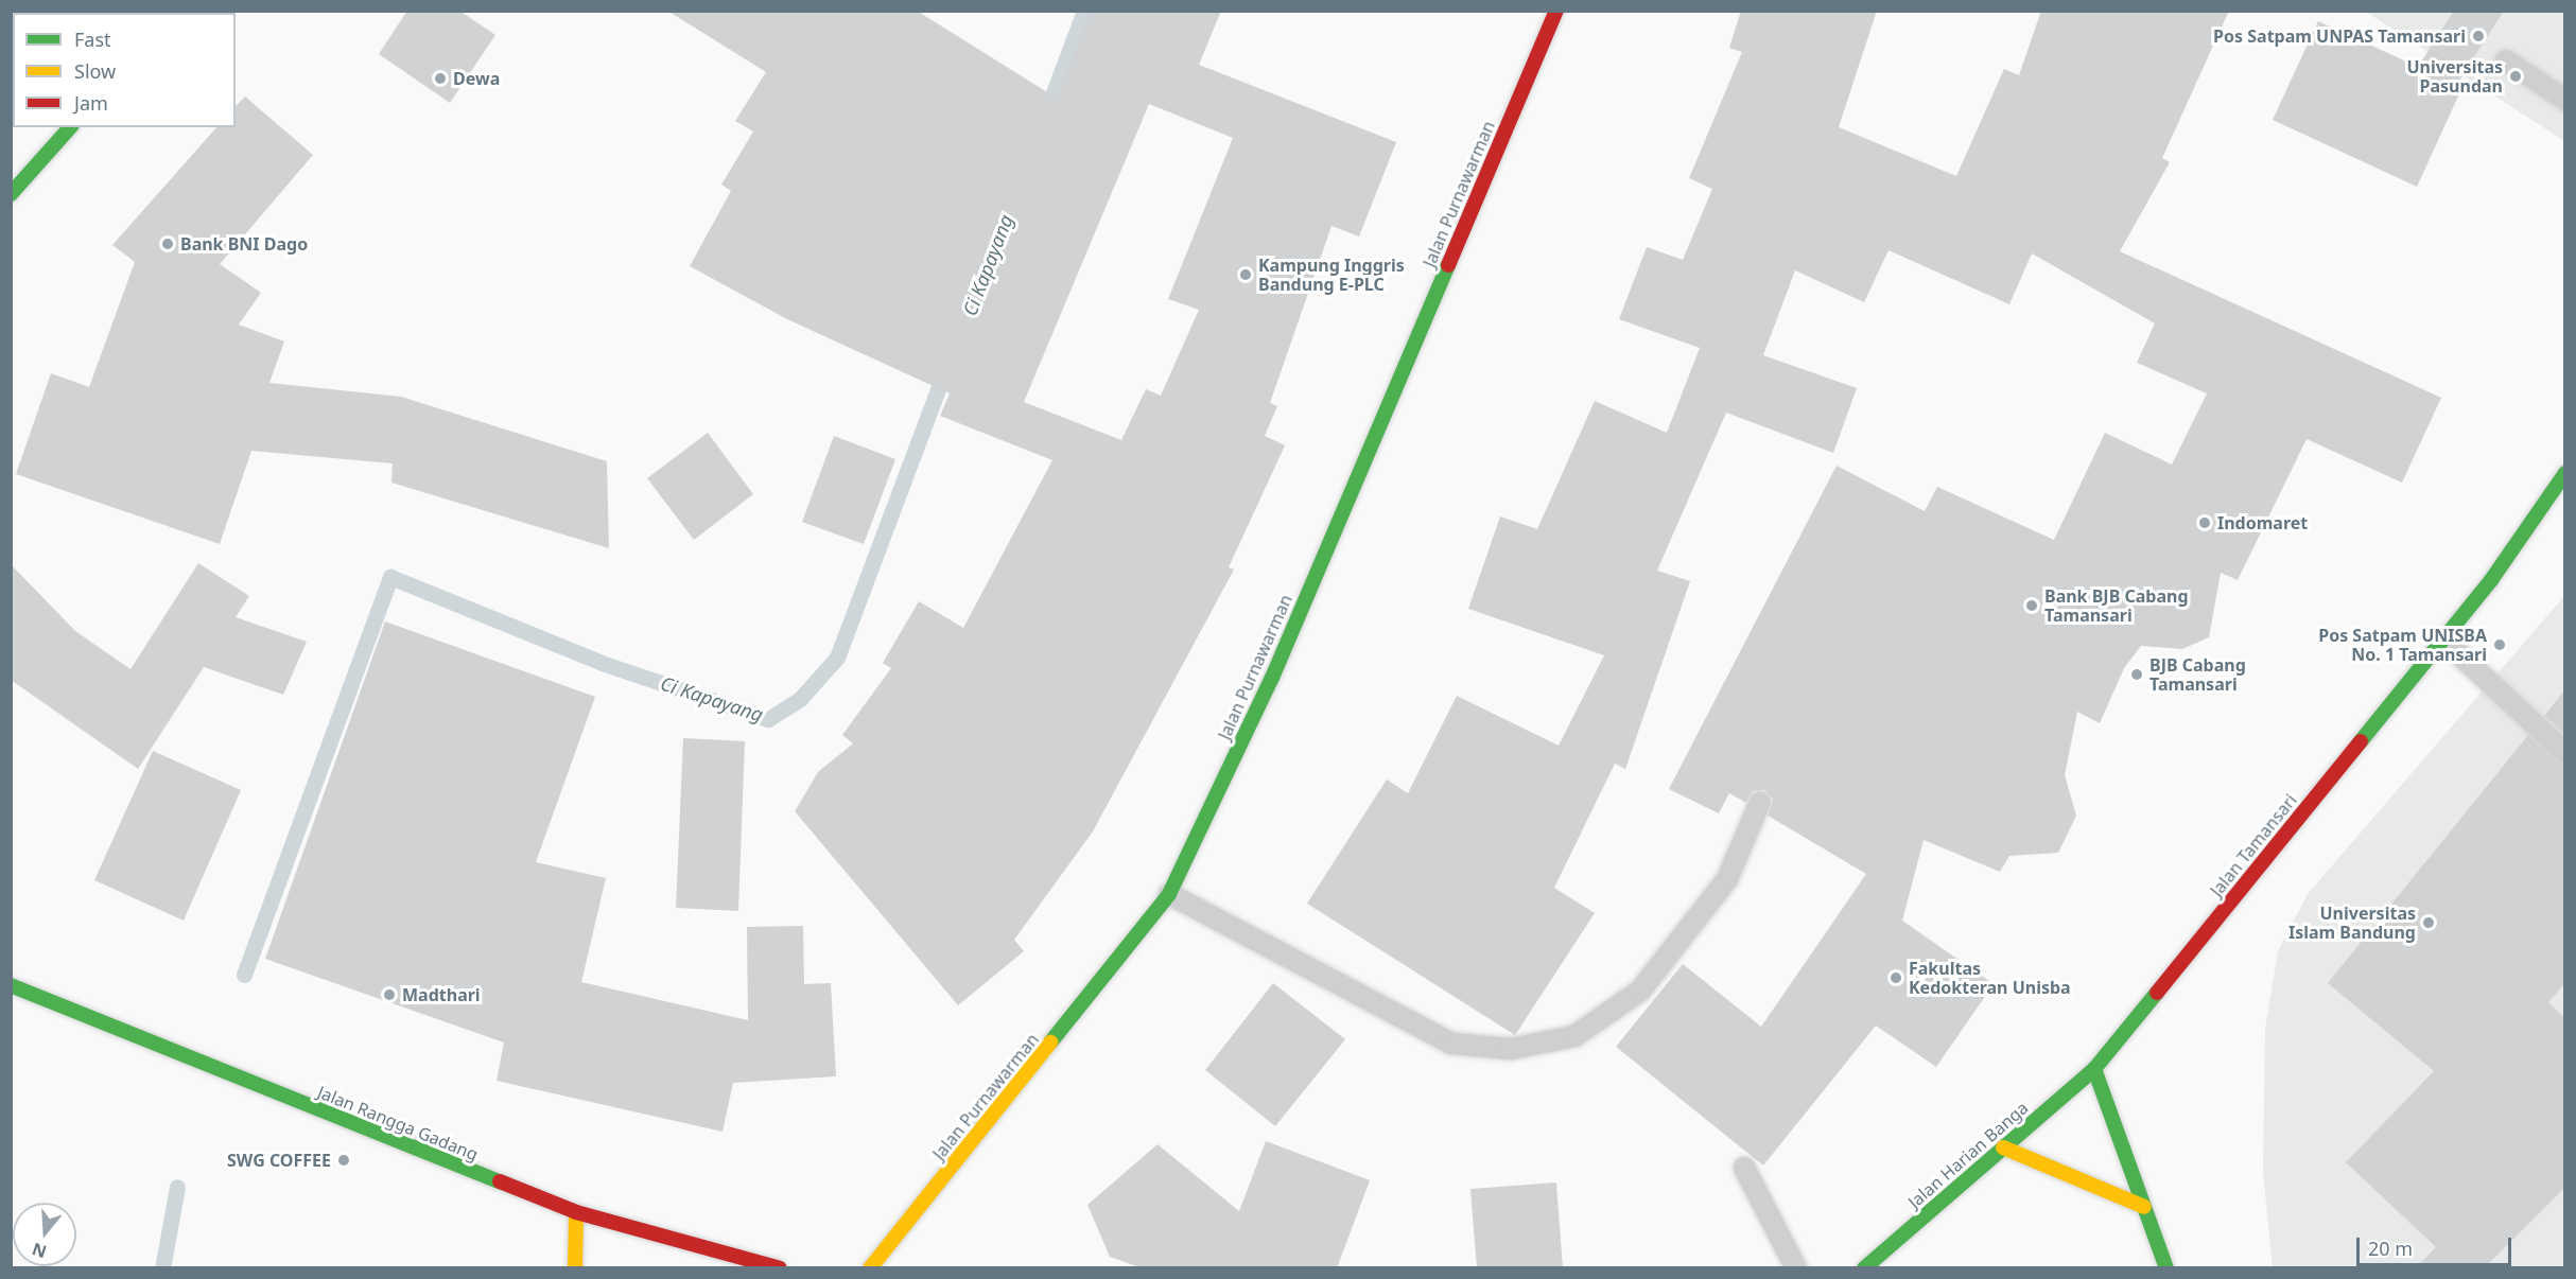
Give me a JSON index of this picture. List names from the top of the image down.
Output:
{
  "streets": {
    "street": [
      "Jalan Purnawarman",
      "Jalan Tamansari",
      "Jalan Rangga Gadang",
      "Jalan Harian Banga"
    ]
  },
  "crossings": [
    ["Jalan Tamansari", "Jalan Harian Banga"]
  ],
  "water": ["Ci Kapayang"],
  "places": [
    "Pos Satpam UNPAS Tamansari",
    "Universitas Pasundan",
    "Dewa",
    "Bank BNI Dago",
    "Kampung Inggris Bandung E-PLC",
    "Indomaret",
    "Bank BJB Cabang Tamansari",
    "Pos Satpam UNISBA No. 1 Tamansari",
    "BJB Cabang Tamansari",
    "Universitas Islam Bandung",
    "Fakultas Kedokteran Unisba",
    "Madthari",
    "SWG COFFEE"
  ],
  "legend": ["Fast", "Slow", "Jam"],
  "scale_bar": "20 m",
  "north": "bottom"
}
